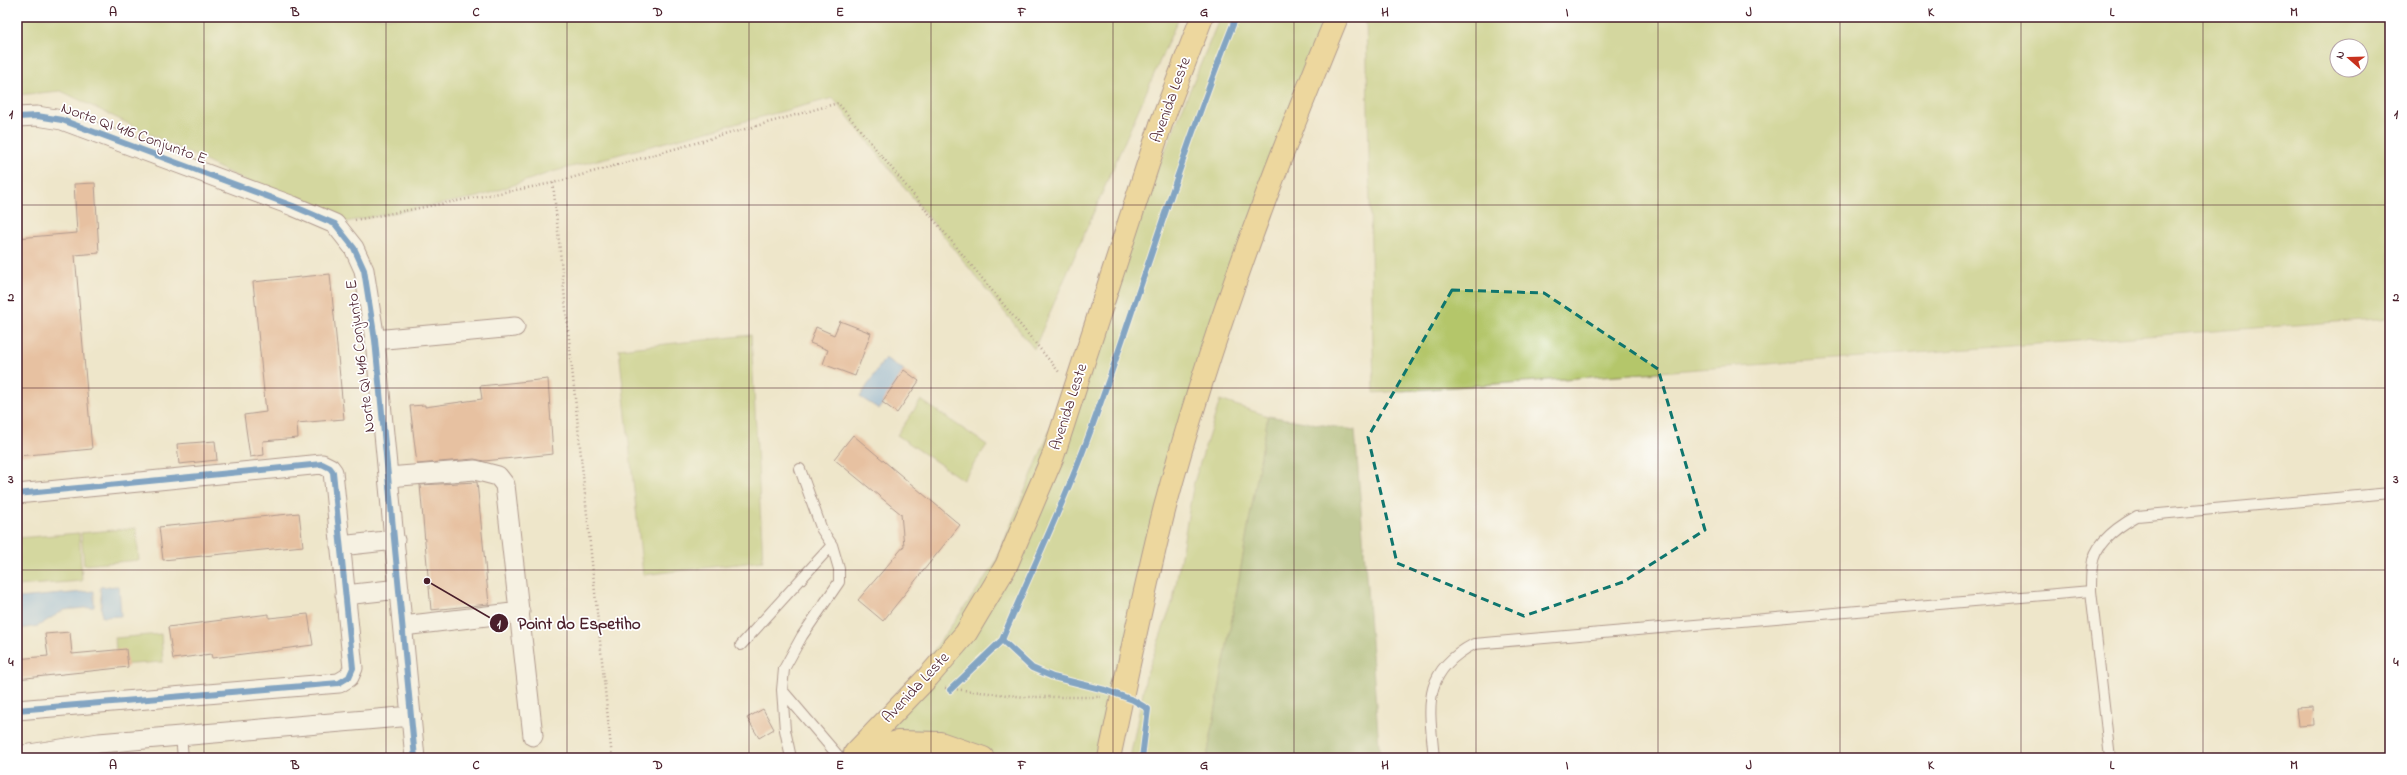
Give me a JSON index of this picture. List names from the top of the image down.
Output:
{
  "streets": {
    "main road": ["Avenida Leste"],
    "street": ["Norte QI 416 Conjunto E"]
  },
  "places": ["Point do Espetiho"],
  "north": "left",
  "grid": {
    "columns": [
      "A",
      "B",
      "C",
      "D",
      "E",
      "F",
      "G",
      "H",
      "I",
      "J",
      "K",
      "L",
      "M"
    ],
    "rows": [
      "1",
      "2",
      "3",
      "4"
    ]
  }
}
